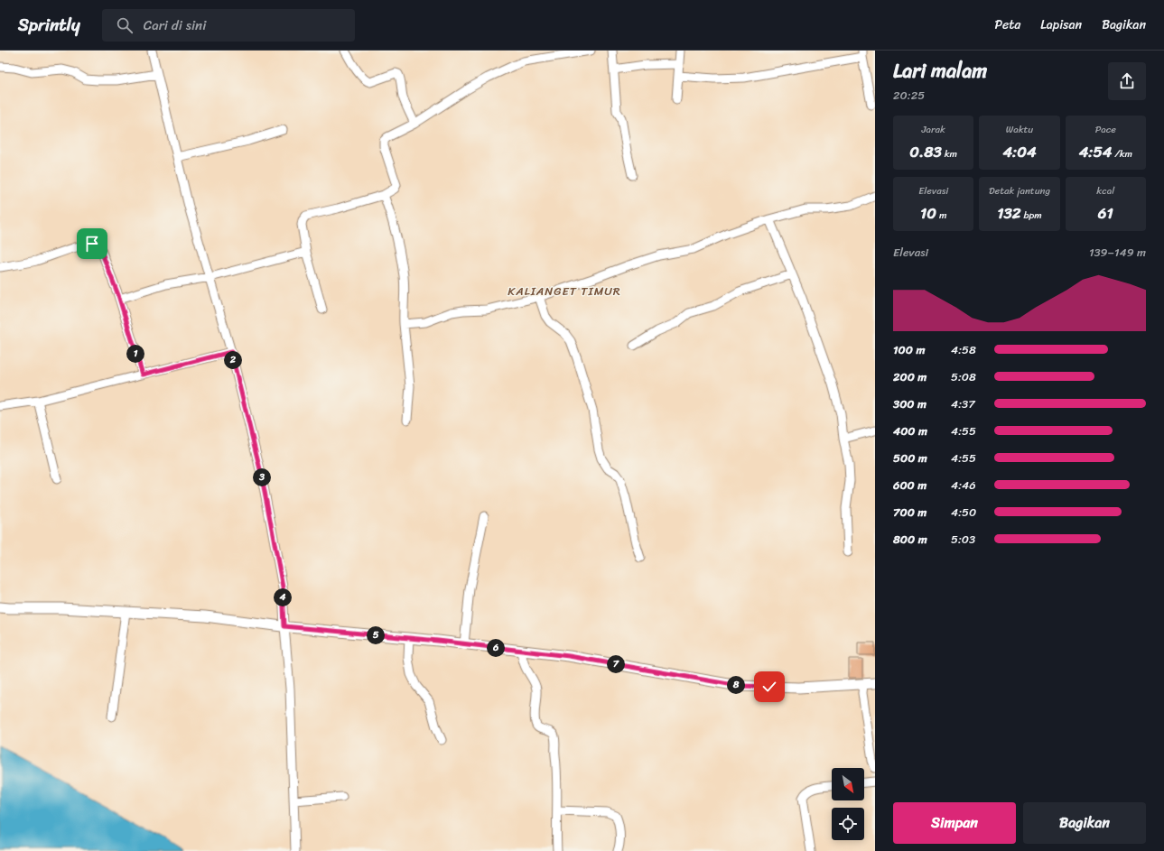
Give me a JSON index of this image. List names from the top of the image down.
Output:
{
  "districts": ["KALIANGET TIMUR"],
  "north": "bottom right",
  "page": {
    "header": "Sprintly",
    "search": "Cari di sini",
    "nav": ["Peta", "Lapisan", "Bagikan"],
    "heading": ["Lari malam", "20:25"],
    "stats": [
      ["Jarak", "0.83 km"],
      ["Waktu", "4:04"],
      ["Pace", "4:54 /km"],
      ["Elevasi", "10 m"],
      ["Detak jantung", "132 bpm"],
      ["kcal", "61"]
    ],
    "chart": ["Elevasi", "139–149 m"],
    "list": [
      {
        "name": "100 m",
        "note": "4:58"
      },
      {
        "name": "200 m",
        "note": "5:08"
      },
      {
        "name": "300 m",
        "note": "4:37"
      },
      {
        "name": "400 m",
        "note": "4:55"
      },
      {
        "name": "500 m",
        "note": "4:55"
      },
      {
        "name": "600 m",
        "note": "4:46"
      },
      {
        "name": "700 m",
        "note": "4:50"
      },
      {
        "name": "800 m",
        "note": "5:03"
      }
    ],
    "pins": [
      "1",
      "2",
      "3",
      "4",
      "5",
      "6",
      "7",
      "8"
    ],
    "buttons": ["Simpan", "Bagikan"]
  }
}
